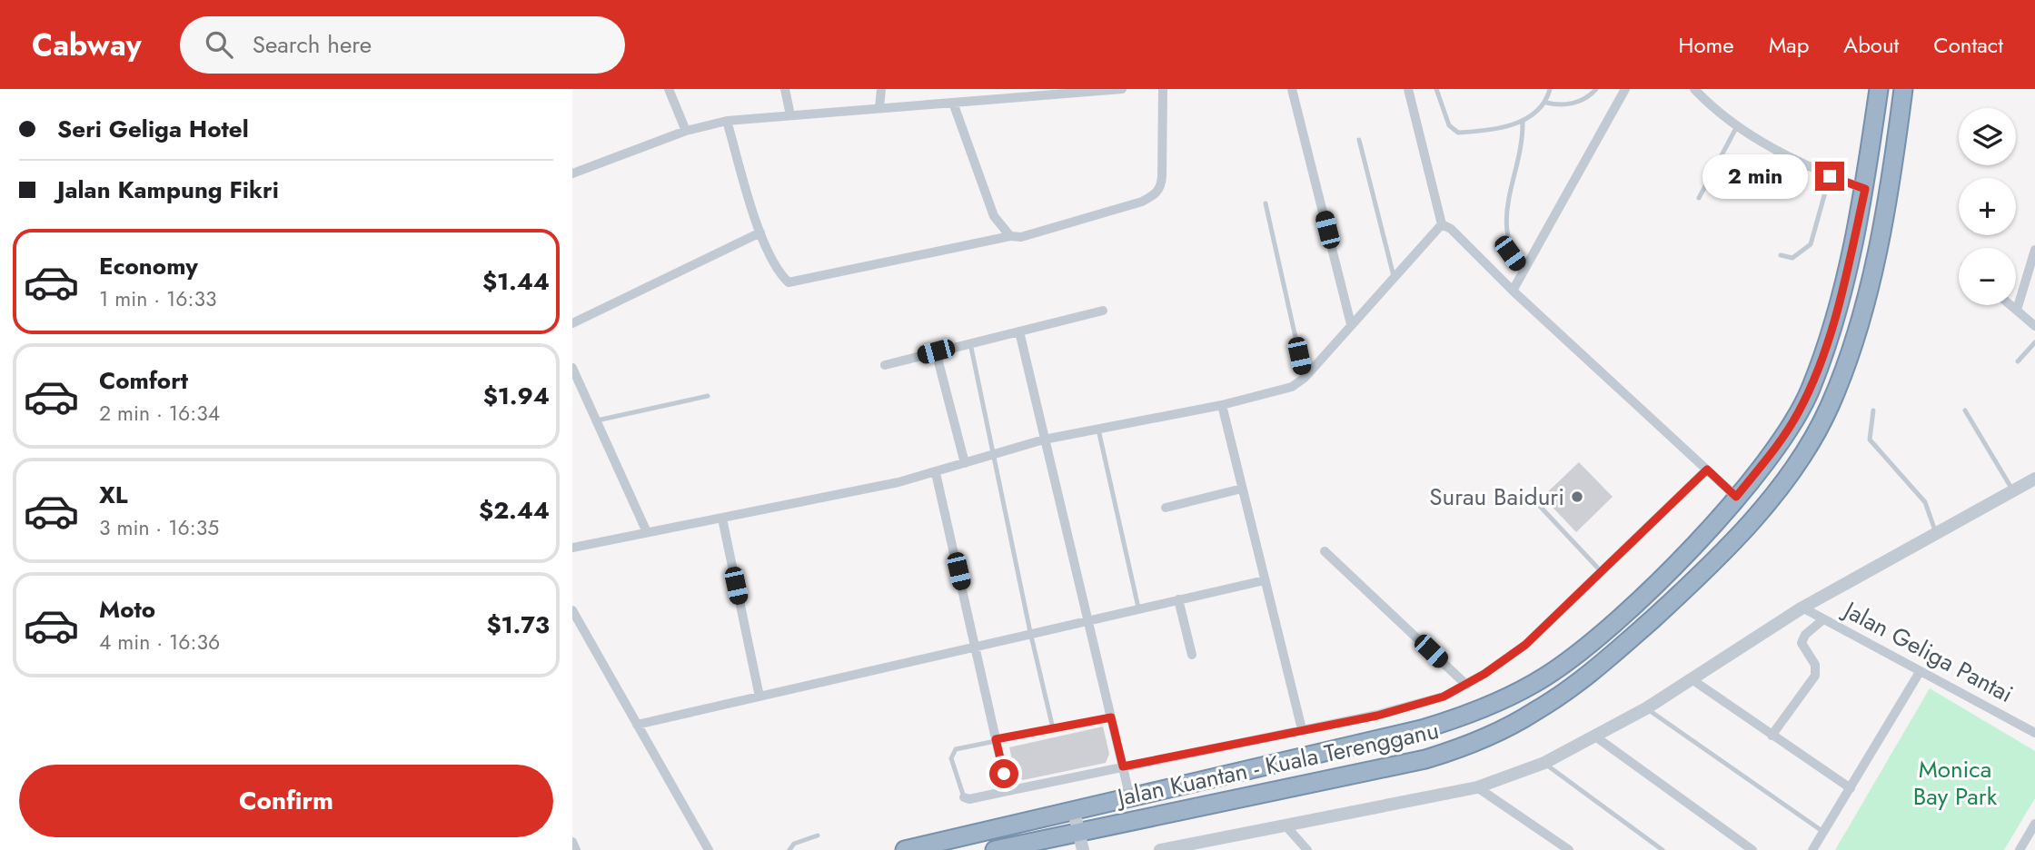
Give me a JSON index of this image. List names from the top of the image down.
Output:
{
  "streets": {
    "highway": ["Jalan Kuantan - Kuala Terengganu"],
    "street": ["Jalan Geliga Pantai"]
  },
  "parks": ["Monica Bay Park"],
  "places": ["Surau Baiduri"],
  "page": {
    "header": "Cabway",
    "search": "Search here",
    "nav": [
      "Home",
      "Map",
      "About",
      "Contact"
    ],
    "banner": ["Seri Geliga Hotel", "Jalan Kampung Fikri"],
    "map_buttons": ["+", "−"],
    "bubble": "2 min",
    "list": [
      {
        "name": "Economy",
        "note": "1 min · 16:33",
        "value": "$1.44"
      },
      {
        "name": "Comfort",
        "note": "2 min · 16:34",
        "value": "$1.94"
      },
      {
        "name": "XL",
        "note": "3 min · 16:35",
        "value": "$2.44"
      },
      {
        "name": "Moto",
        "note": "4 min · 16:36",
        "value": "$1.73"
      }
    ],
    "buttons": "Confirm"
  }
}
